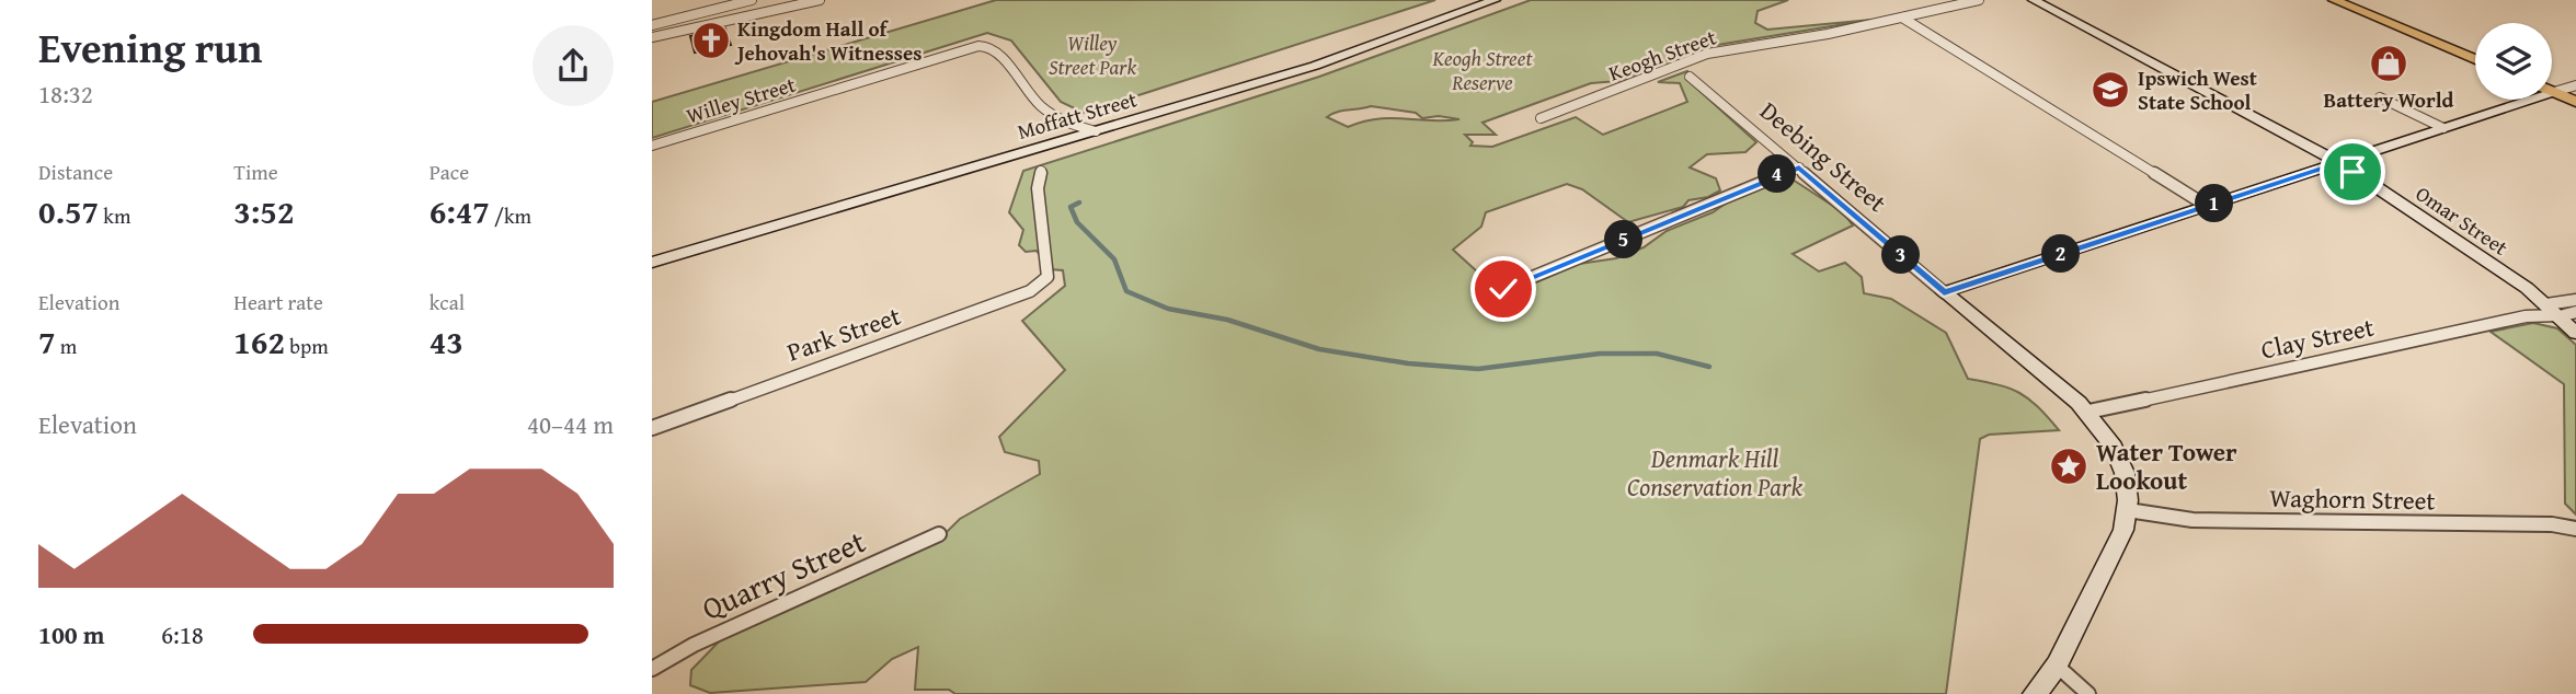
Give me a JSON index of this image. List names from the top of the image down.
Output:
{
  "streets": {
    "street": [
      "Keogh Street",
      "Willey Street",
      "Moffatt Street",
      "Deebing Street",
      "Omar Street",
      "Park Street",
      "Clay Street",
      "Waghorn Street",
      "Quarry Street"
    ]
  },
  "crossings": [
    ["Willey Street", "Moffatt Street"],
    ["Deebing Street", "Clay Street"],
    ["Deebing Street", "Waghorn Street"],
    ["Omar Street", "Clay Street"]
  ],
  "parks": ["Willey Street Park", "Keogh Street Reserve", "Denmark Hill Conservation Park"],
  "places": {
    "church": ["Kingdom Hall of Jehovah's Witnesses"],
    "shop": ["Battery World"],
    "school or university": ["Ipswich West State School"],
    "place": ["Water Tower Lookout"]
  },
  "page": {
    "heading": ["Evening run", "18:32"],
    "stats": [
      ["Distance", "0.57 km"],
      ["Time", "3:52"],
      ["Pace", "6:47 /km"],
      ["Elevation", "7 m"],
      ["Heart rate", "162 bpm"],
      ["kcal", "43"]
    ],
    "pins": [
      "4",
      "1",
      "5",
      "2",
      "3"
    ],
    "chart": ["Elevation", "40–44 m"],
    "list": [
      {
        "name": "100 m",
        "note": "6:18"
      }
    ]
  }
}
